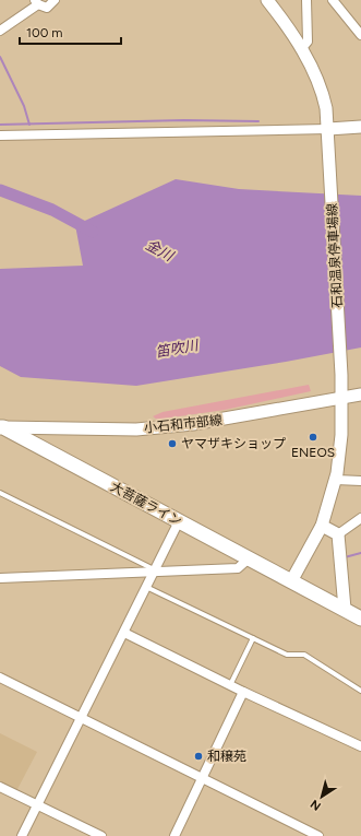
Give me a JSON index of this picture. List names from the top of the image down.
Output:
{
  "streets": {
    "highway": ["大菩薩ライン"],
    "main road": ["石和温泉停車場線", "小石和市部線"]
  },
  "crossings": [
    ["石和温泉停車場線", "小石和市部線"],
    ["石和温泉停車場線", "大菩薩ライン"],
    ["小石和市部線", "大菩薩ライン"]
  ],
  "water": ["金川", "笛吹川"],
  "places": ["ENEOS", "ヤマザキショップ", "和穣苑"],
  "scale_bar": "100 m",
  "north": "bottom left"
}
